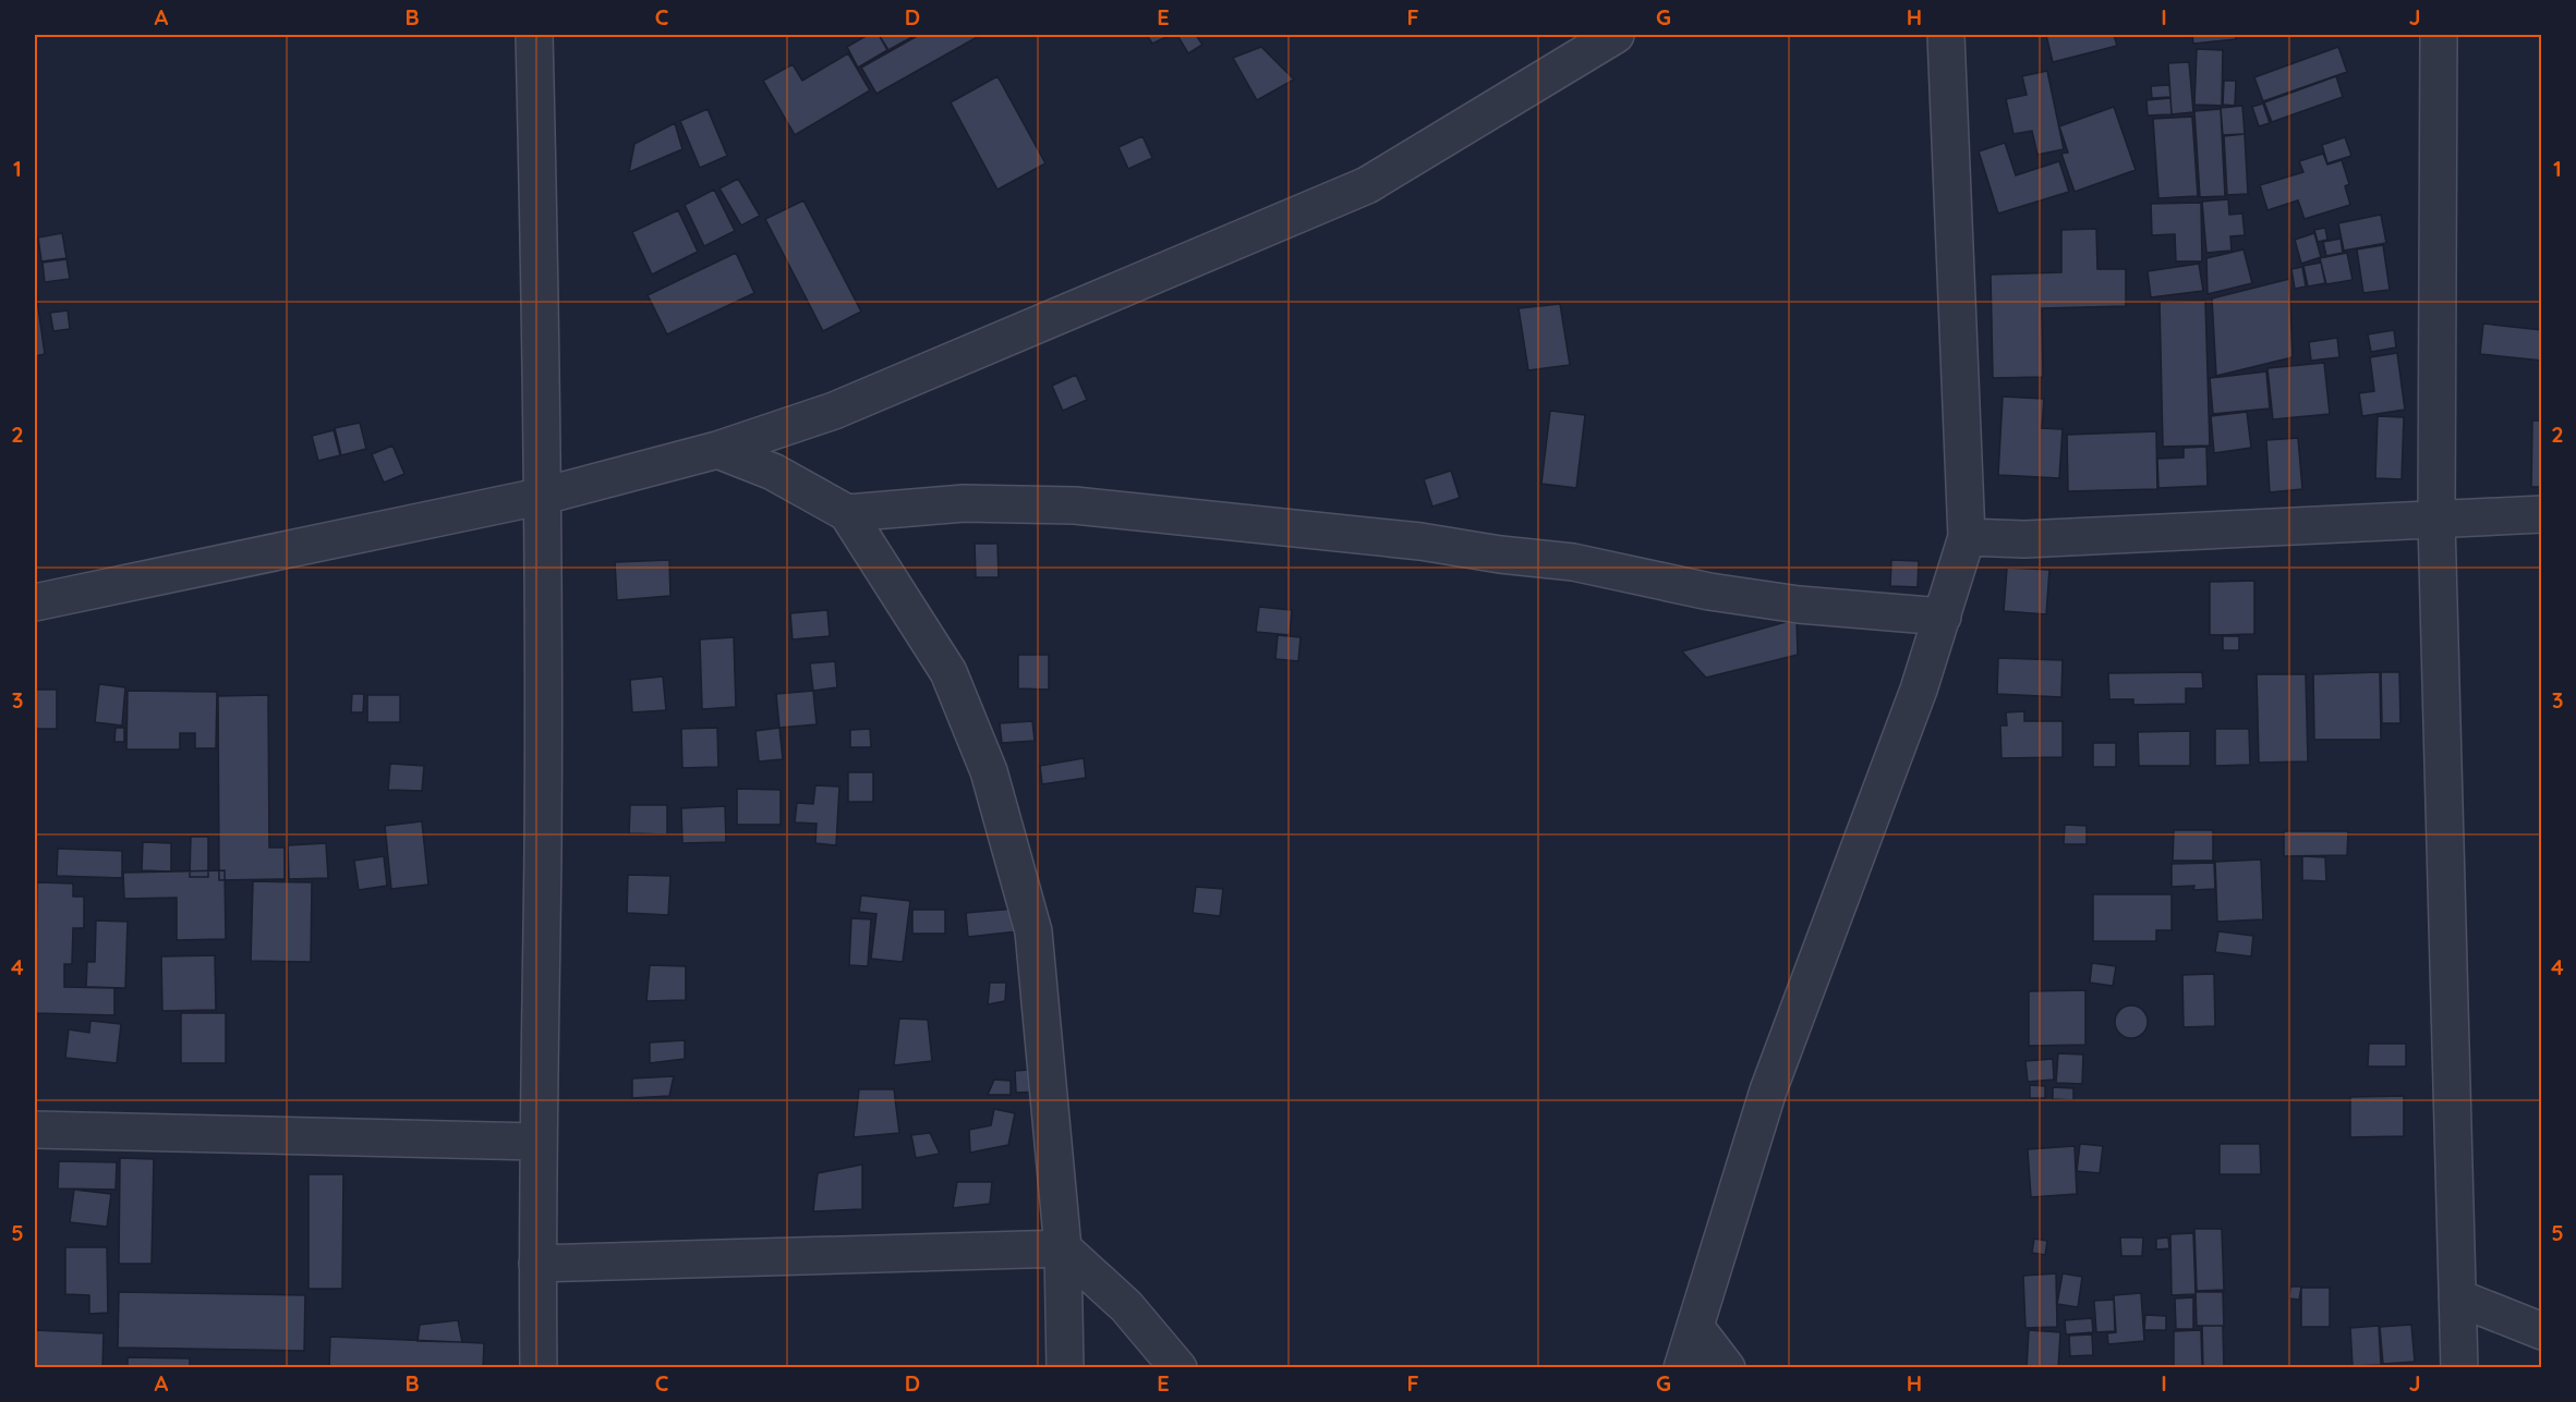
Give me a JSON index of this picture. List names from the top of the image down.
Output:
{
  "grid": {
    "columns": [
      "A",
      "B",
      "C",
      "D",
      "E",
      "F",
      "G",
      "H",
      "I",
      "J"
    ],
    "rows": [
      "1",
      "2",
      "3",
      "4",
      "5"
    ]
  }
}
